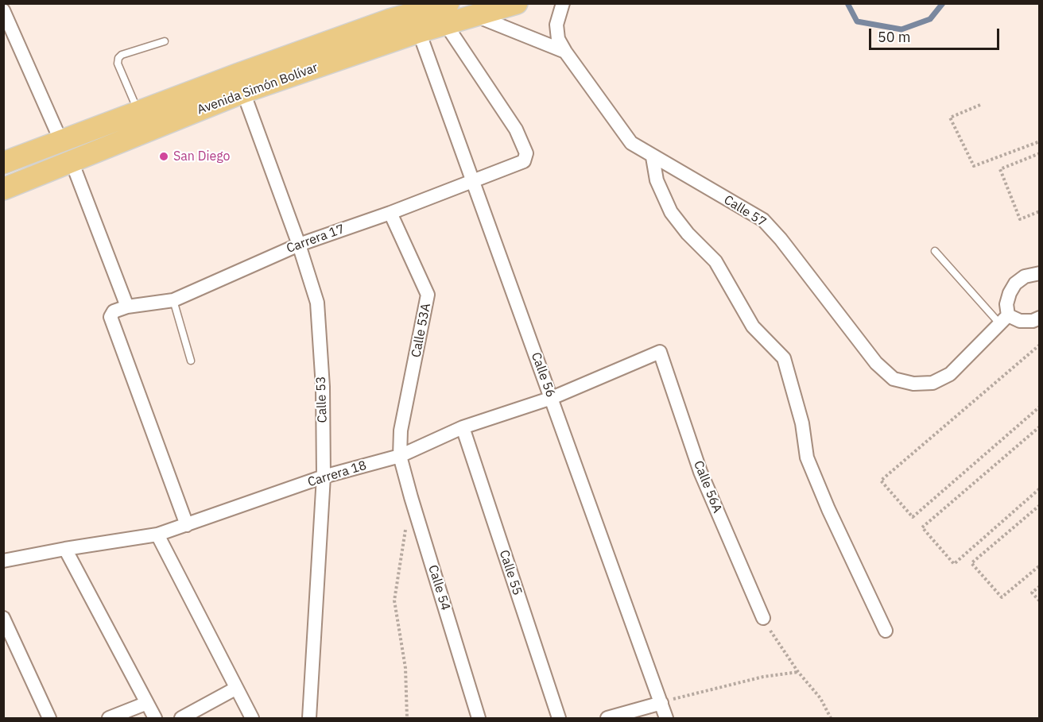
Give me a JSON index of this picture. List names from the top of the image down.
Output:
{
  "streets": {
    "main road": ["Avenida Simón Bolívar"],
    "street": [
      "Calle 57",
      "Carrera 17",
      "Calle 53A",
      "Calle 56",
      "Calle 53",
      "Carrera 18",
      "Calle 56A",
      "Calle 55",
      "Calle 54"
    ]
  },
  "crossings": [
    ["Avenida Simón Bolívar", "Carrera 17"],
    ["Avenida Simón Bolívar", "Calle 56"],
    ["Avenida Simón Bolívar", "Calle 53"],
    ["Carrera 17", "Calle 53A"],
    ["Carrera 17", "Calle 56"],
    ["Carrera 17", "Calle 53"],
    ["Carrera 17", "Carrera 18"],
    ["Calle 53A", "Carrera 18"],
    ["Calle 53A", "Calle 54"],
    ["Calle 56", "Carrera 18"],
    ["Calle 53", "Carrera 18"],
    ["Carrera 18", "Calle 56A"],
    ["Carrera 18", "Calle 55"],
    ["Carrera 18", "Calle 54"]
  ],
  "places": ["San Diego"],
  "scale_bar": "50 m"
}
